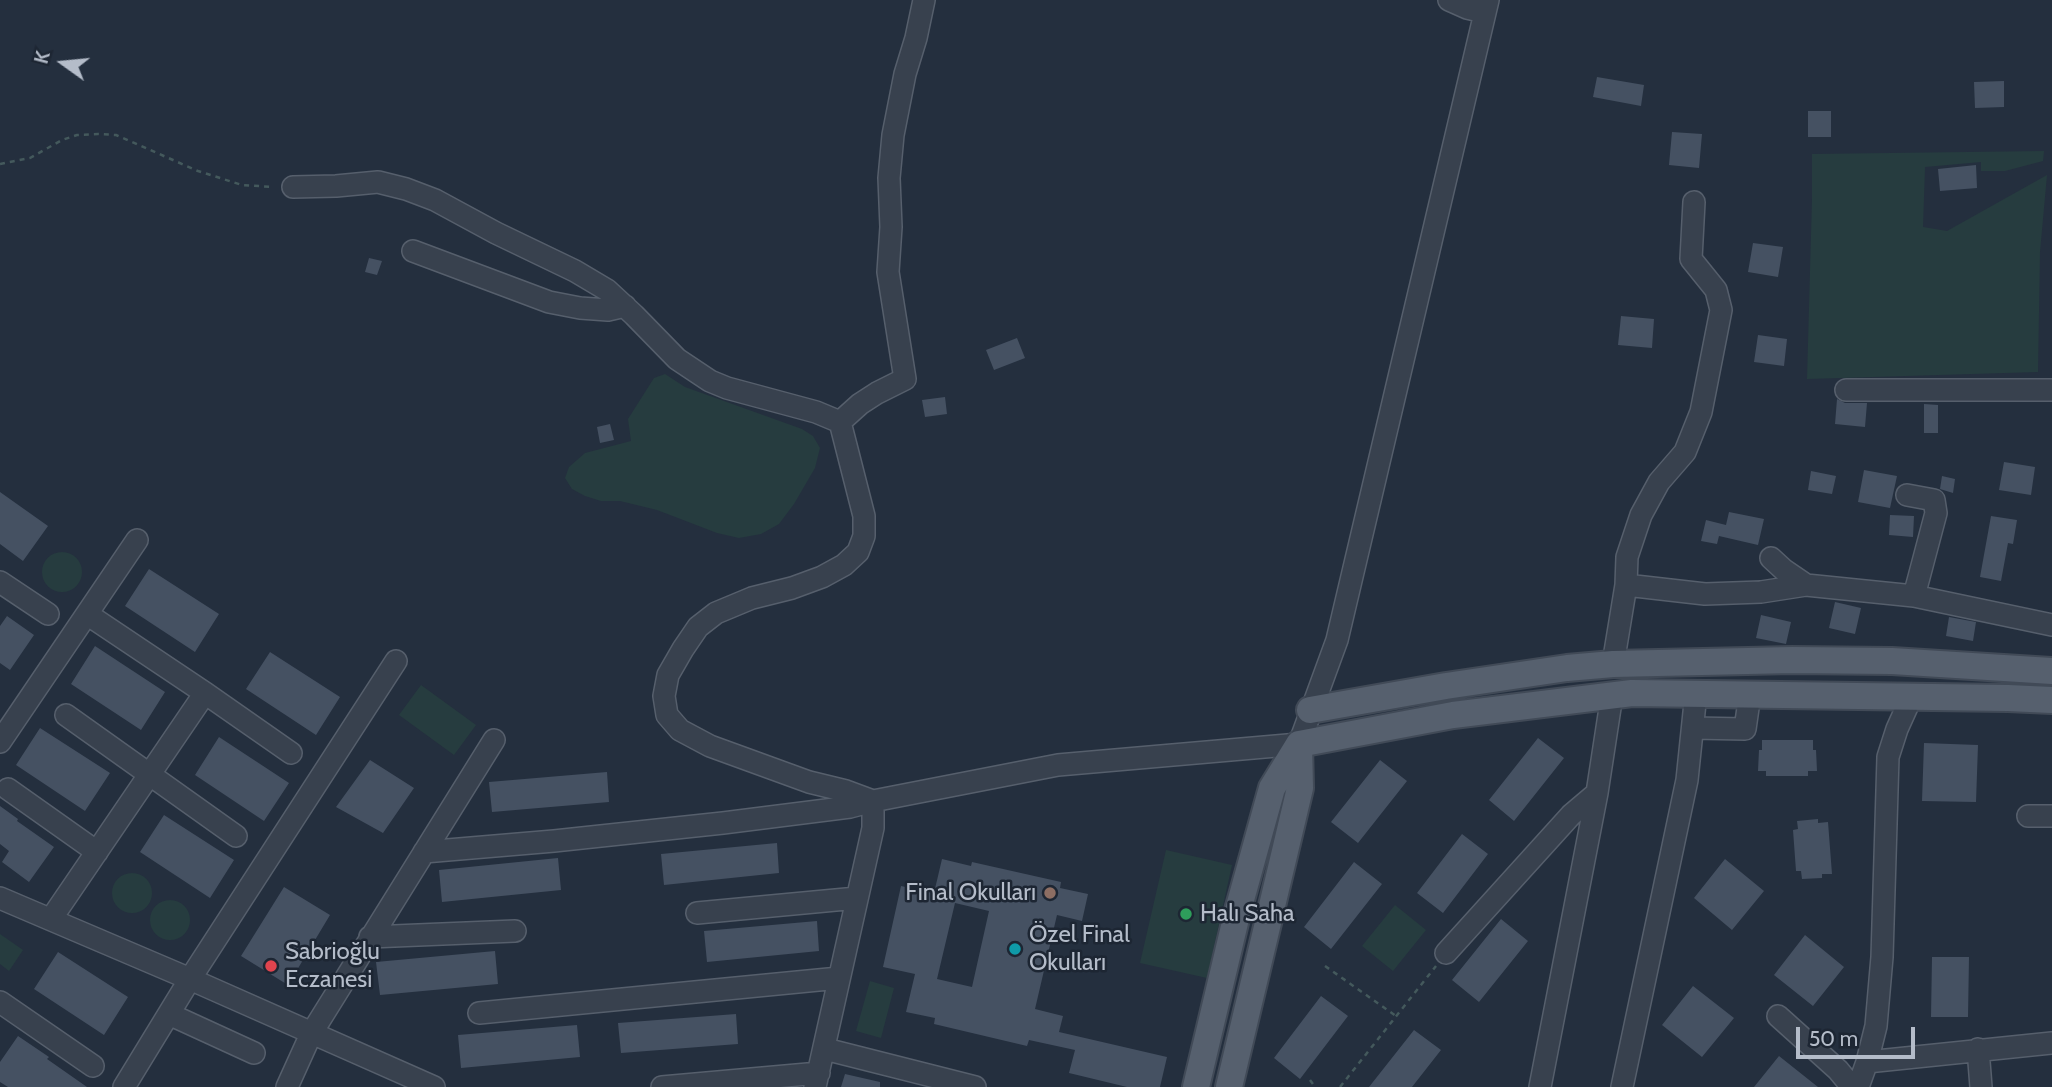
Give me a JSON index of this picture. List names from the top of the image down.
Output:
{
  "places": [
    "Final Okulları",
    "Halı Saha",
    "Özel Final Okulları",
    "Sabrioğlu Eczanesi"
  ],
  "scale_bar": "50 m",
  "north": "left"
}
